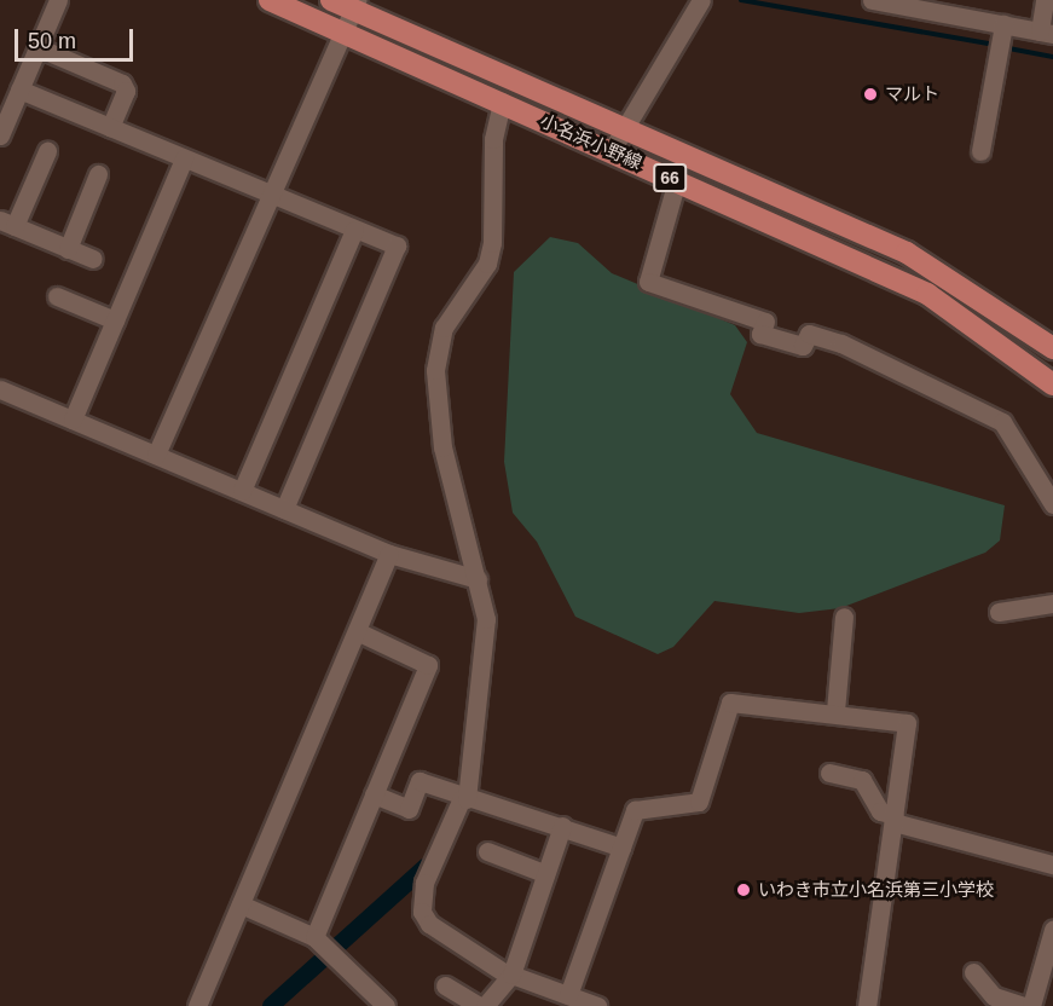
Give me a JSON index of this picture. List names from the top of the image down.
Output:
{
  "streets": {
    "main road": ["小名浜小野線", "66"]
  },
  "places": ["マルト", "いわき市立小名浜第三小学校"],
  "scale_bar": "50 m"
}
